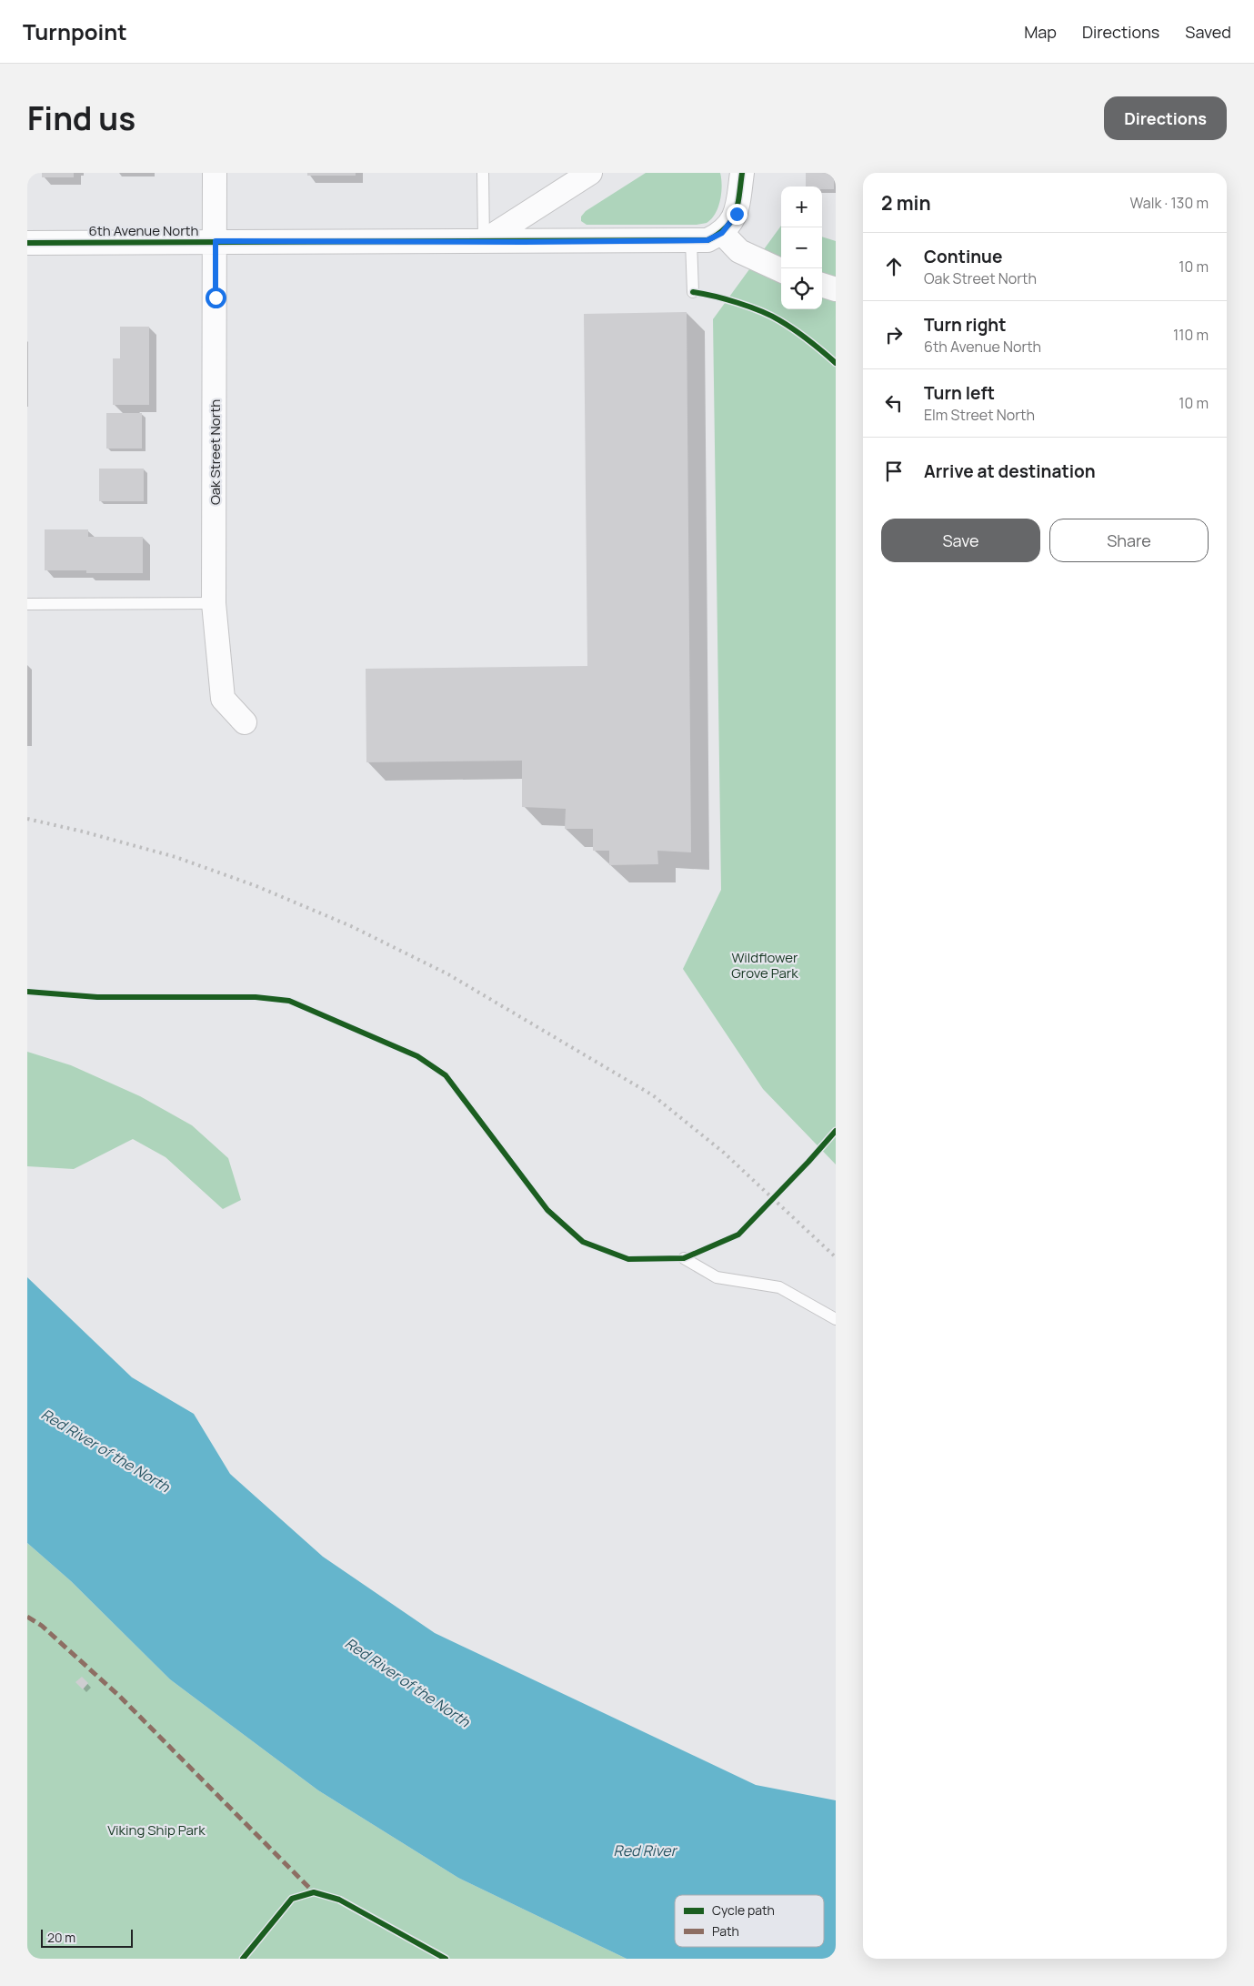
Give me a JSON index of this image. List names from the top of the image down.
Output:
{
  "streets": {
    "street": ["6th Avenue North", "Oak Street North"]
  },
  "crossings": [
    ["6th Avenue North", "Oak Street North"]
  ],
  "water": ["Red River of the North", "Red River"],
  "parks": ["Wildflower Grove Park", "Viking Ship Park"],
  "legend": ["Cycle path", "Path"],
  "scale_bar": "20 m",
  "page": {
    "header": "Turnpoint",
    "nav": ["Map", "Directions", "Saved"],
    "title": "Find us",
    "buttons": [
      "Directions",
      ["Save", "Share"]
    ],
    "heading": ["2 min", "Walk · 130 m"],
    "map_buttons": ["+", "−"],
    "list": [
      ["Continue", "Oak Street North", "10 m"],
      ["Turn right", "6th Avenue North", "110 m"],
      ["Turn left", "Elm Street North", "10 m"],
      "Arrive at destination"
    ],
    "scale": "20 m"
  }
}
